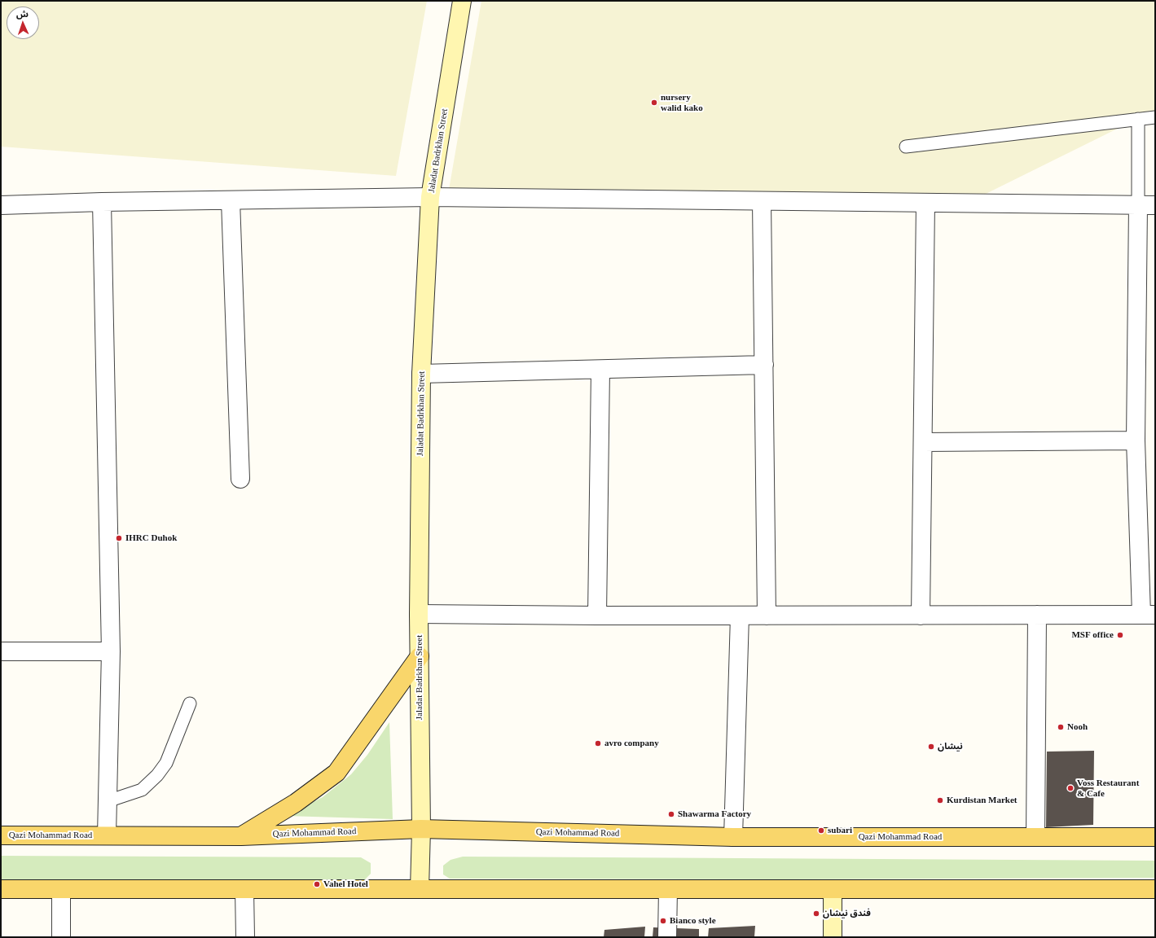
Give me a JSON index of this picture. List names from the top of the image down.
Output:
{
  "streets": {
    "main road": ["Qazi Mohammad Road"],
    "street": ["Jaladat Badrkhan Street"]
  },
  "crossings": [
    ["Jaladat Badrkhan Street", "Qazi Mohammad Road"]
  ],
  "places": [
    "nursery walid kako",
    "IHRC Duhok",
    "MSF office",
    "Nooh",
    "avro company",
    "نيشان",
    "Voss Restaurant & Cafe",
    "Kurdistan Market",
    "Shawarma Factory",
    "subari",
    "Vahel Hotel",
    "فندق نيشان",
    "Bianco style"
  ],
  "north": "top"
}
